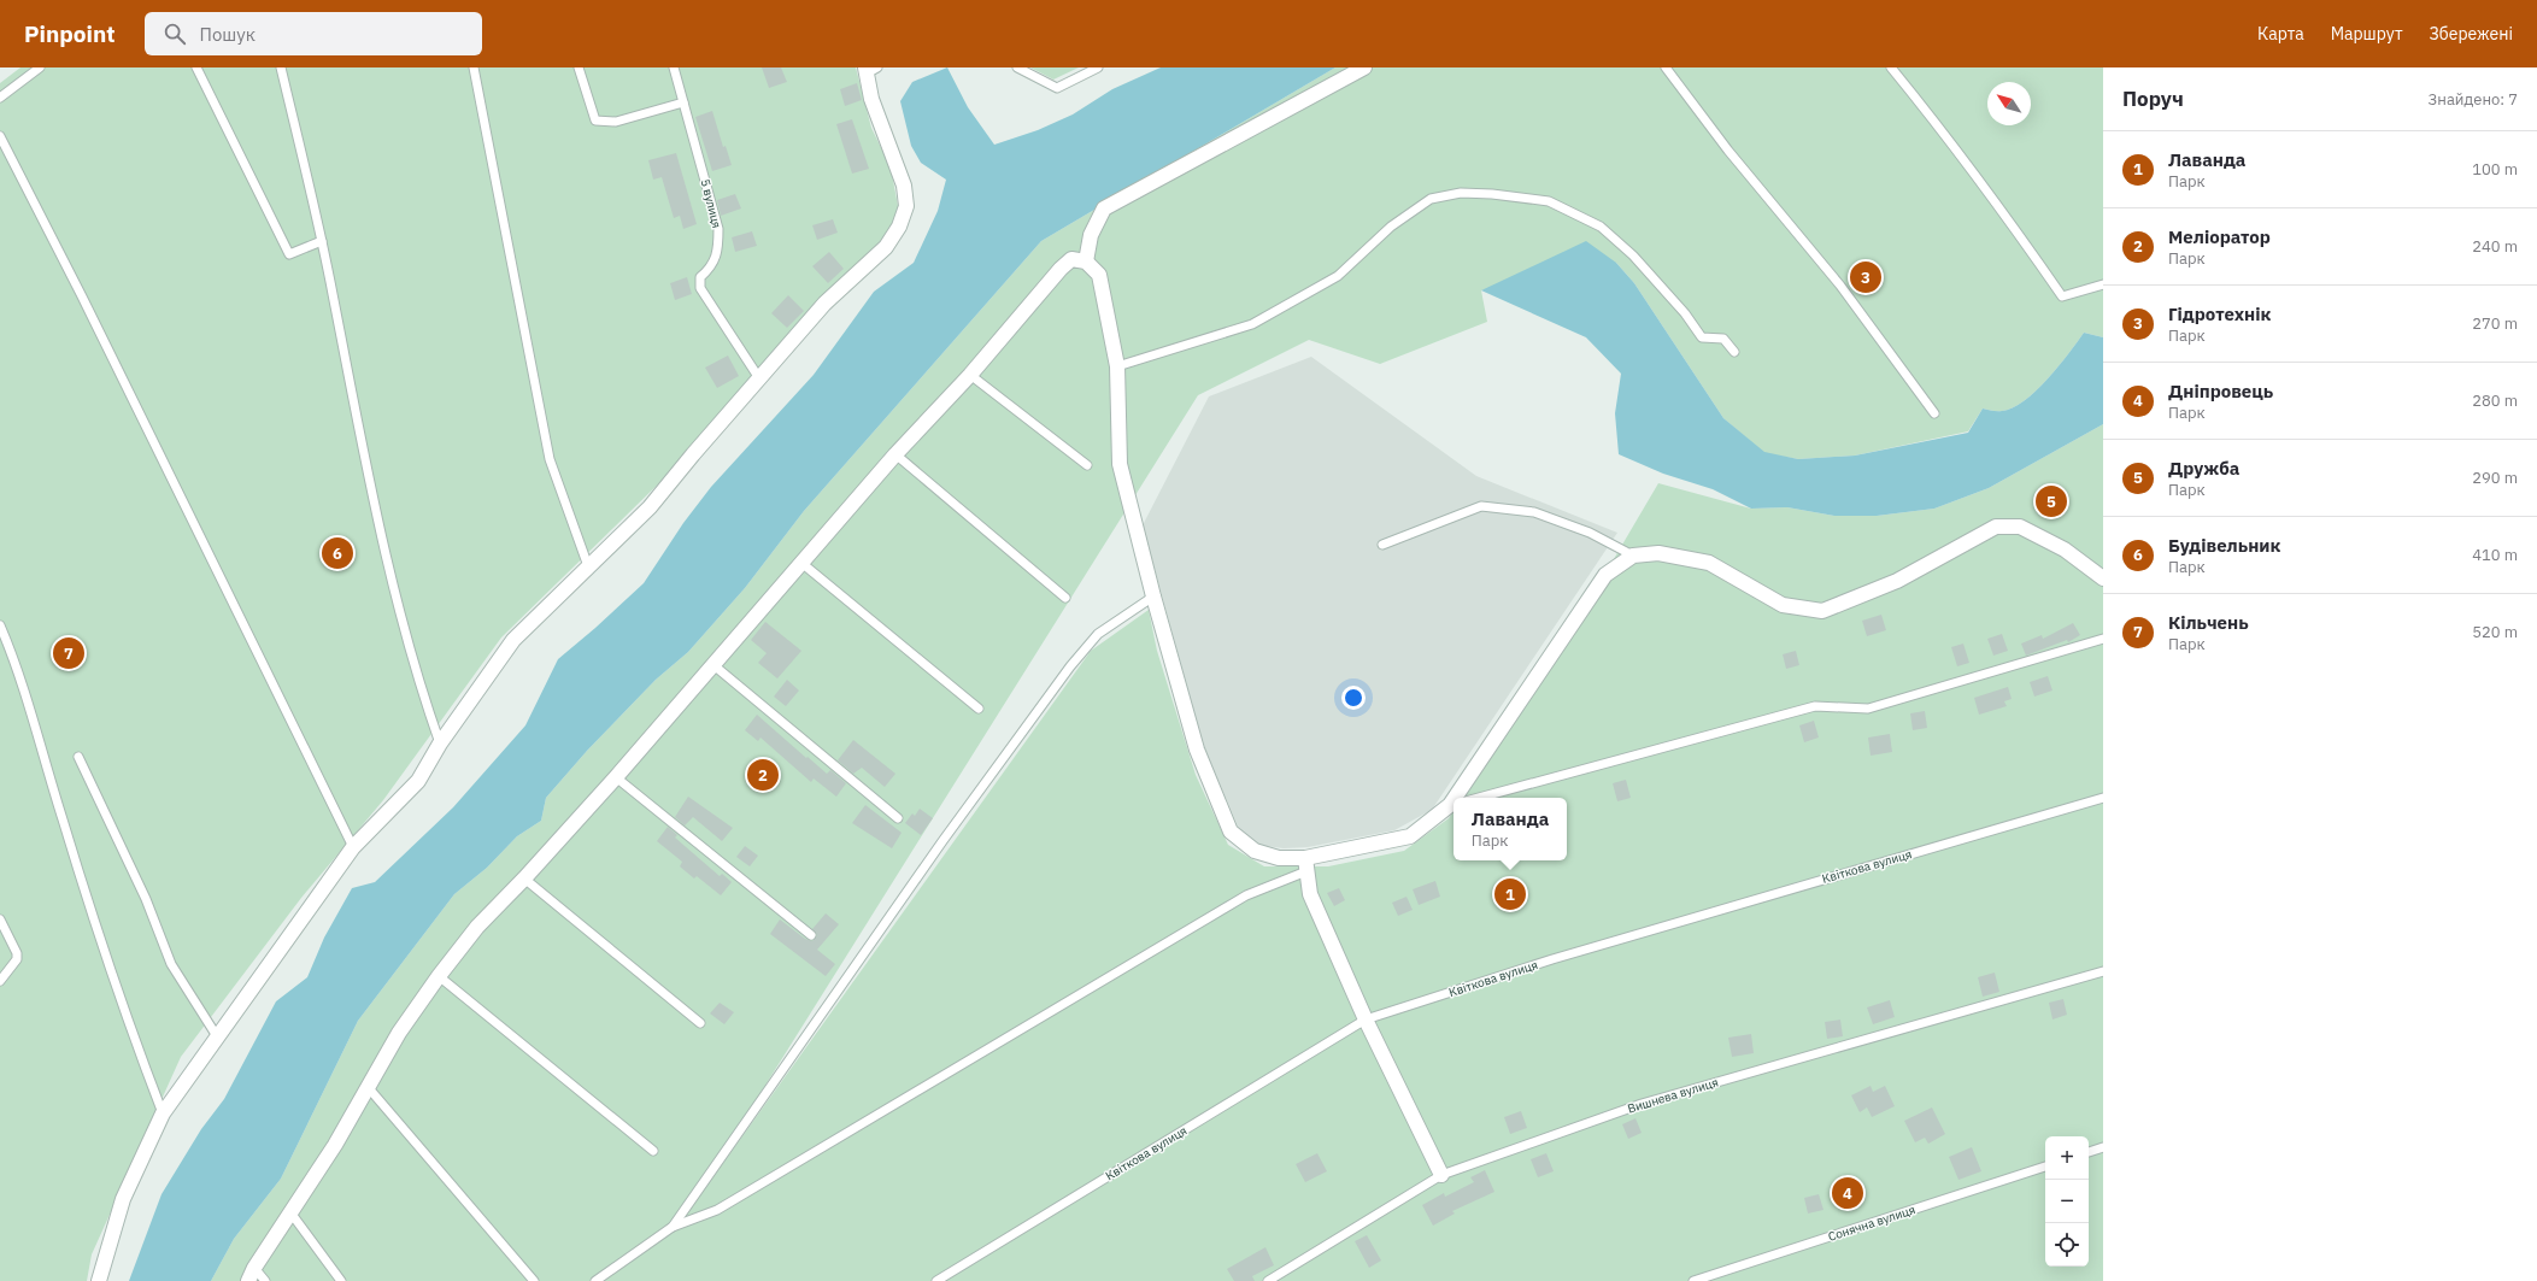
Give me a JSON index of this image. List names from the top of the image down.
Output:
{
  "streets": {
    "lane": [
      "5 вулиця",
      "Квіткова вулиця",
      "Вишнева вулиця",
      "Сонячна вулиця"
    ]
  },
  "north": "top left",
  "page": {
    "header": "Pinpoint",
    "search": "Пошук",
    "nav": ["Карта", "Маршрут", "Збережені"],
    "heading": ["Поруч", "Знайдено: 7"],
    "list": [
      {
        "mark": "1",
        "name": "Лаванда",
        "note": "Парк",
        "value": "100 m"
      },
      {
        "mark": "2",
        "name": "Меліоратор",
        "note": "Парк",
        "value": "240 m"
      },
      {
        "mark": "3",
        "name": "Гідротехнік",
        "note": "Парк",
        "value": "270 m"
      },
      {
        "mark": "4",
        "name": "Дніпровець",
        "note": "Парк",
        "value": "280 m"
      },
      {
        "mark": "5",
        "name": "Дружба",
        "note": "Парк",
        "value": "290 m"
      },
      {
        "mark": "6",
        "name": "Будівельник",
        "note": "Парк",
        "value": "410 m"
      },
      {
        "mark": "7",
        "name": "Кільчень",
        "note": "Парк",
        "value": "520 m"
      }
    ],
    "pins": [
      "3",
      "5",
      "6",
      "7",
      "2",
      "1",
      "4"
    ],
    "popup": ["Лаванда", "Парк"],
    "map_buttons": ["+", "−"]
  }
}
